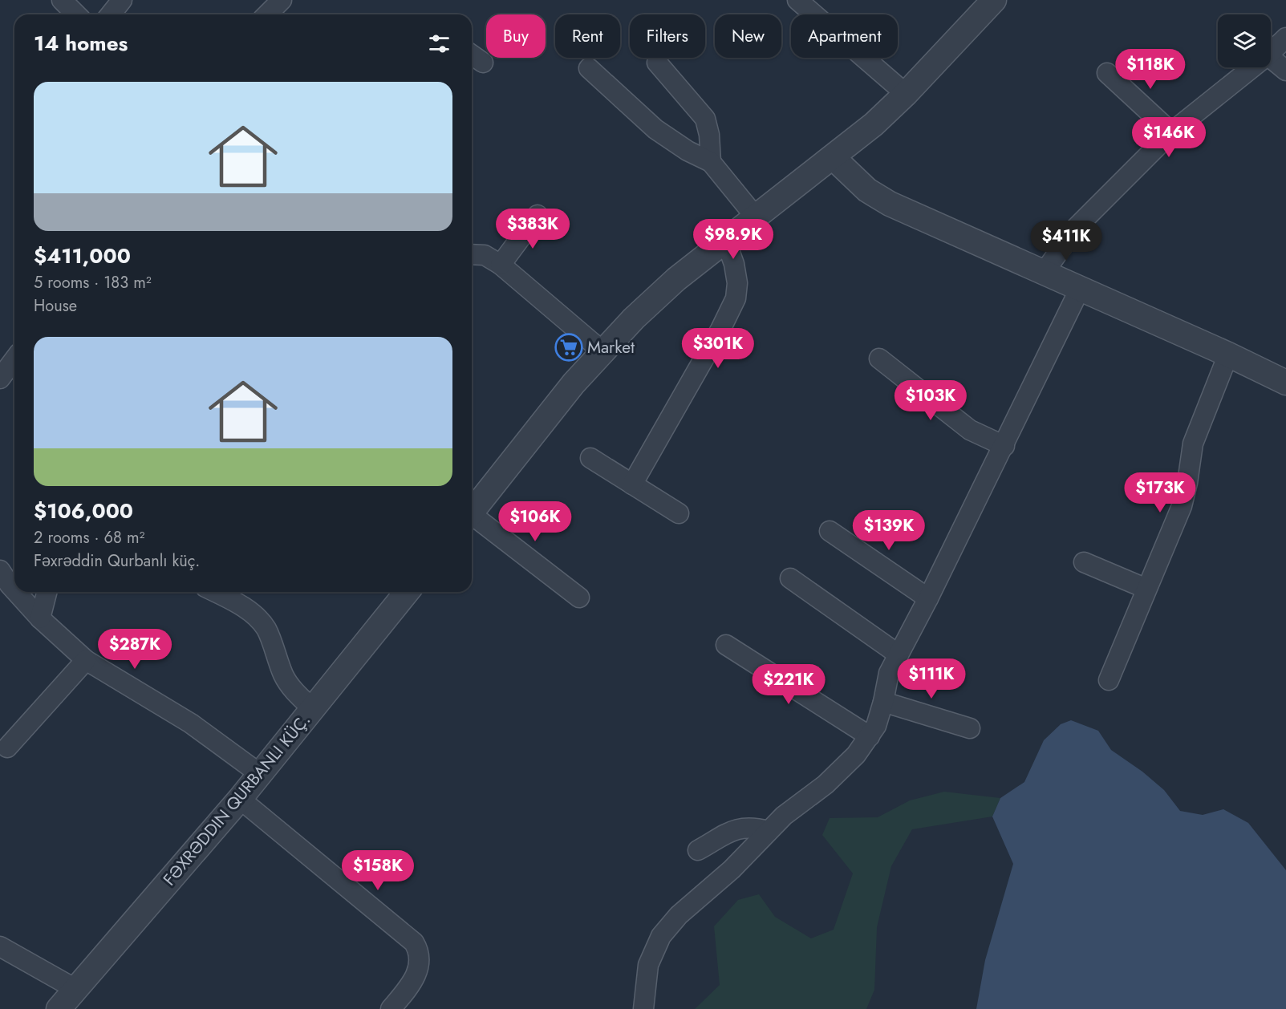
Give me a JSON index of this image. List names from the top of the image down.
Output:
{
  "places": {
    "supermarket": ["Market"]
  },
  "page": {
    "chip": [
      "Buy",
      "Rent",
      "Filters",
      "New",
      "Apartment"
    ],
    "heading": "14 homes",
    "price": [
      "$118K",
      "$146K",
      "$383K",
      "$98.9K",
      "$411K",
      "$301K",
      "$103K",
      "$173K",
      "$106K",
      "$139K",
      "$287K",
      "$111K",
      "$221K",
      "$158K"
    ],
    "list": [
      {
        "name": "$411,000",
        "note": "5 rooms · 183 m² · House"
      },
      {
        "name": "$106,000",
        "note": "2 rooms · 68 m² · Fəxrəddin Qurbanlı küç."
      }
    ]
  }
}
